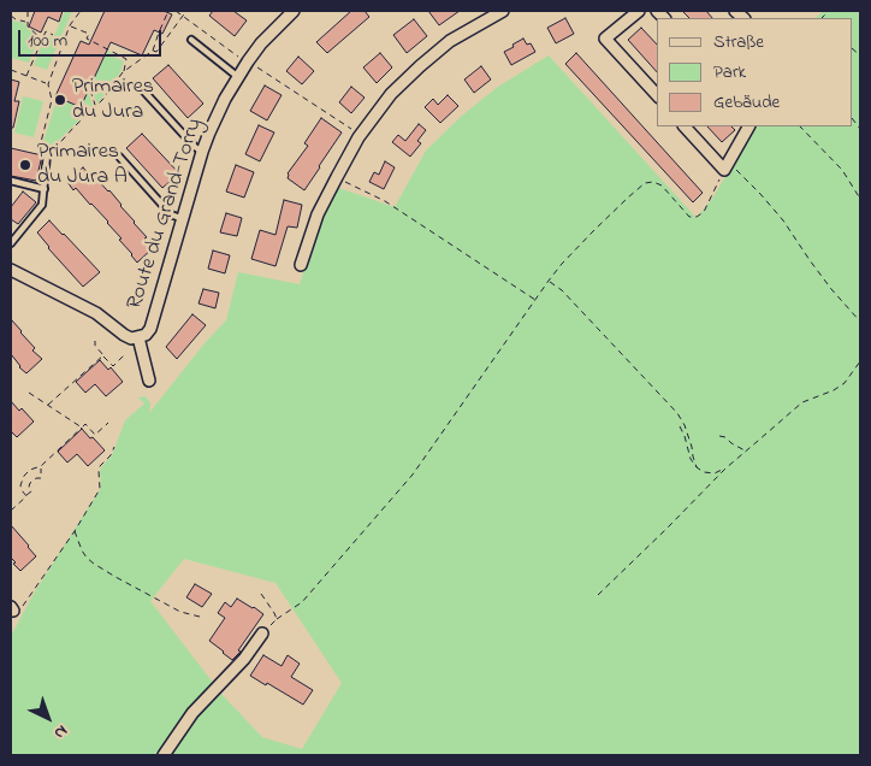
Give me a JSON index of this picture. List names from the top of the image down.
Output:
{
  "streets": {
    "street": ["Route du Grand-Torry"]
  },
  "places": ["Primaires du Jura", "Primaires du Jura A"],
  "legend": ["Straße", "Park", "Gebäude"],
  "scale_bar": "100 m",
  "north": "bottom right"
}
